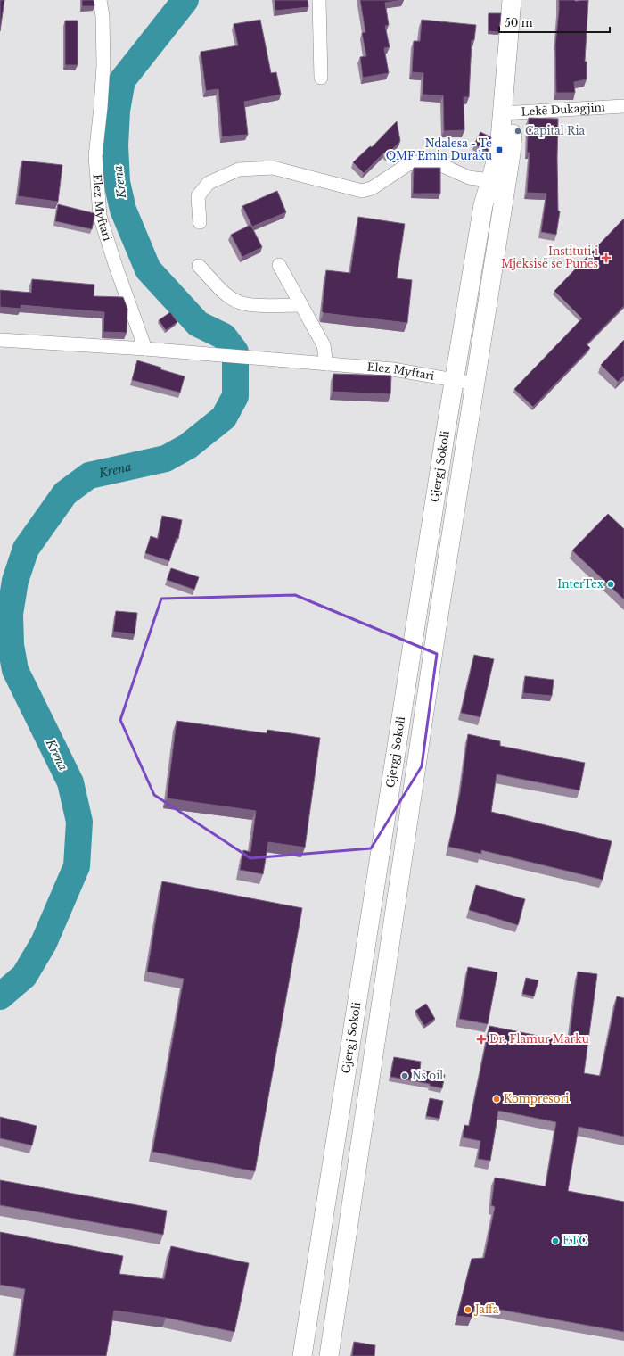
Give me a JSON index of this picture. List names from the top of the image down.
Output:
{
  "streets": {
    "main road": ["Gjergj Sokoli"],
    "street": ["Lekë Dukagjini", "Elez Myftari"]
  },
  "crossings": [
    ["Elez Myftari", "Gjergj Sokoli"]
  ],
  "water": ["Krena"],
  "places": {
    "other": [
      "Capital Ria",
      "InterTex",
      "Ns oil",
      "Kompresori",
      "ETC",
      "Jaffa"
    ],
    "transit": ["Ndalesa - Te QMF Emin Duraku"],
    "health": ["Instituti i Mjeksisë se Punës", "Dr. Flamur Marku"]
  },
  "scale_bar": "50 m"
}
